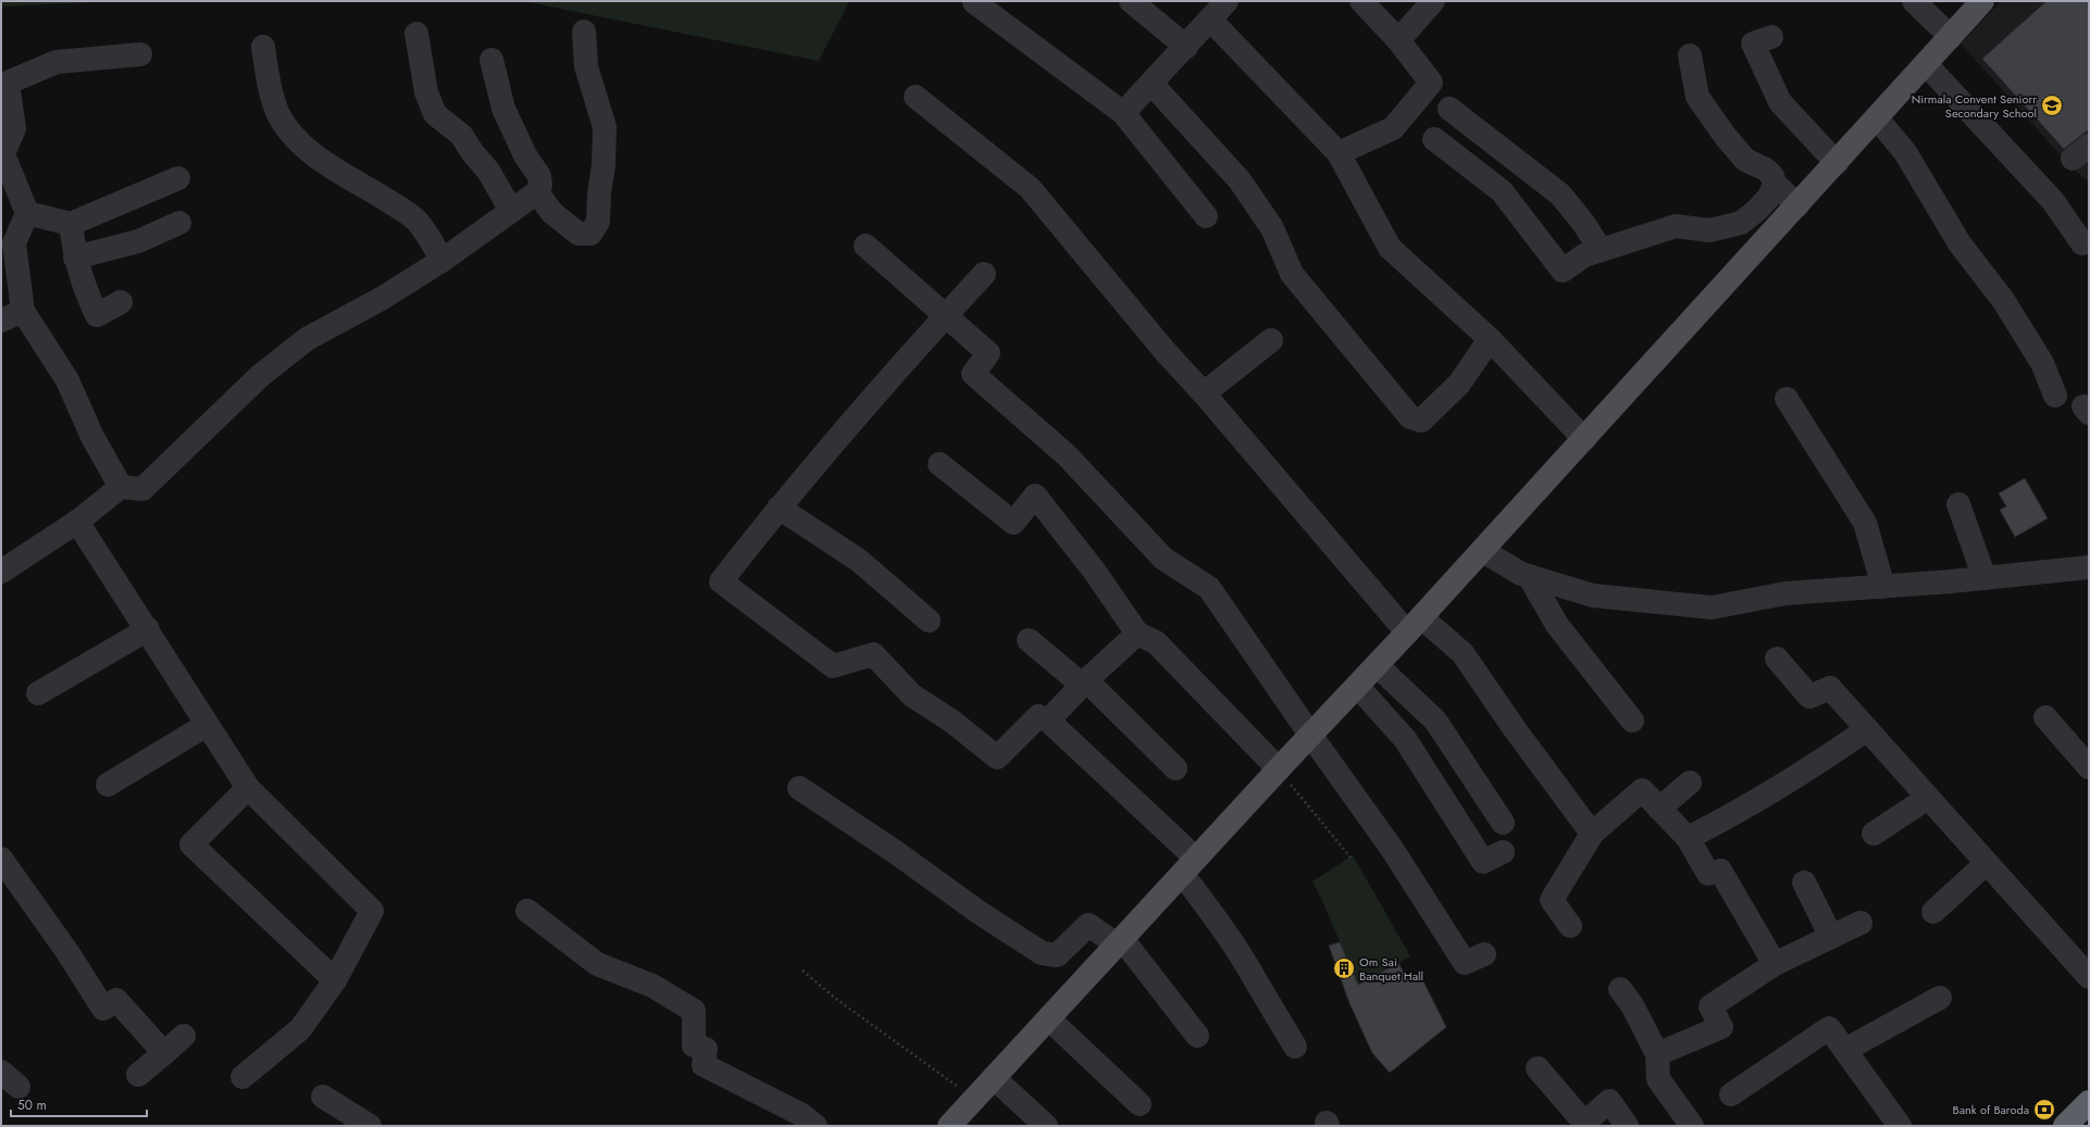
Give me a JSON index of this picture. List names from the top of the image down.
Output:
{
  "places": {
    "school or university": ["Nirmala Convent Seniorr Secondary School"],
    "building": ["Om Sai Banquet Hall"],
    "bank": ["Bank of Baroda"]
  },
  "scale_bar": "50 m"
}
